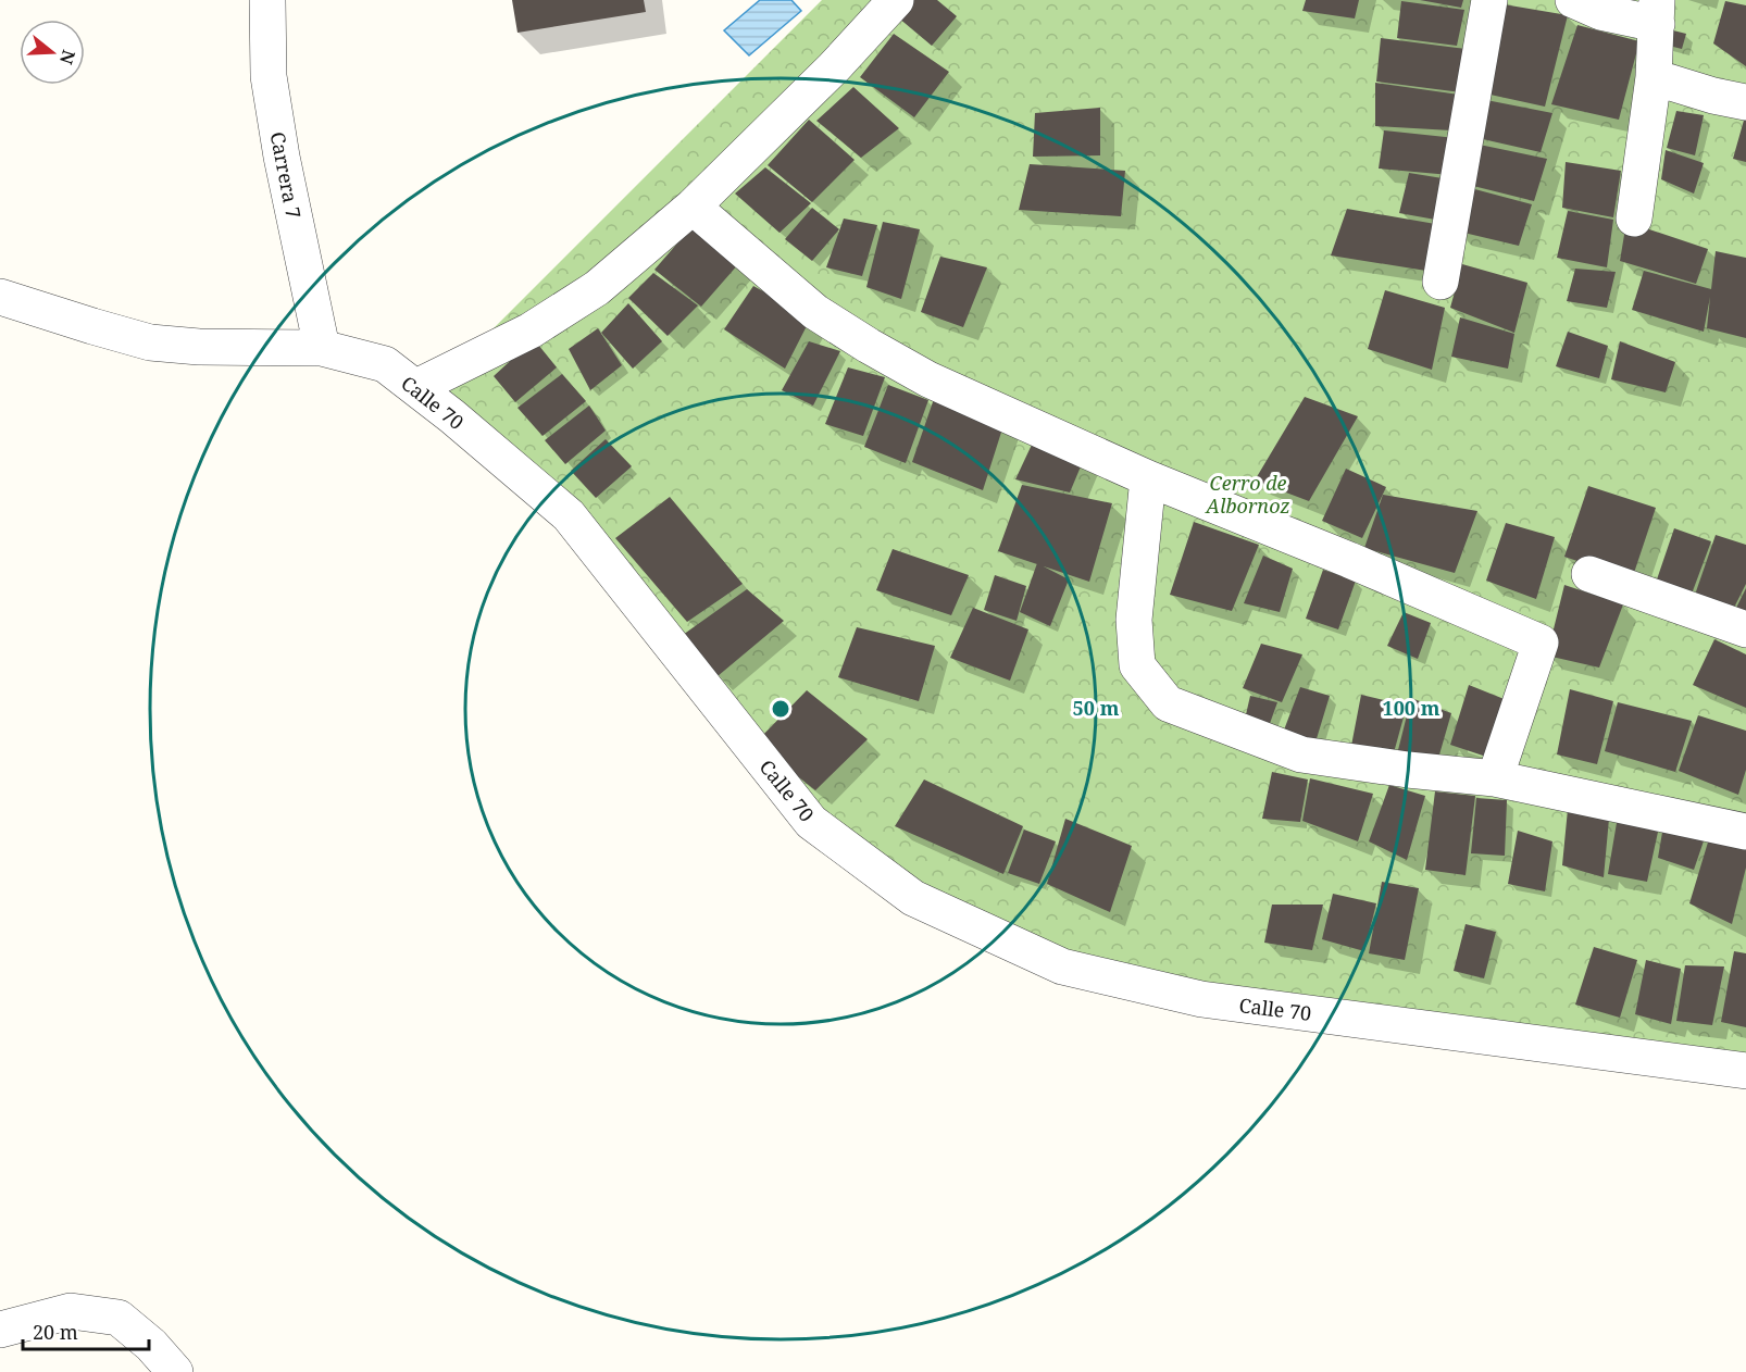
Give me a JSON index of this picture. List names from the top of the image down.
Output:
{
  "streets": {
    "street": ["Carrera 7", "Calle 70"]
  },
  "crossings": [
    ["Carrera 7", "Calle 70"]
  ],
  "parks": ["Cerro de Albornoz"],
  "scale_bar": "20 m",
  "north": "right",
  "rings": ["50 m", "100 m"]
}
